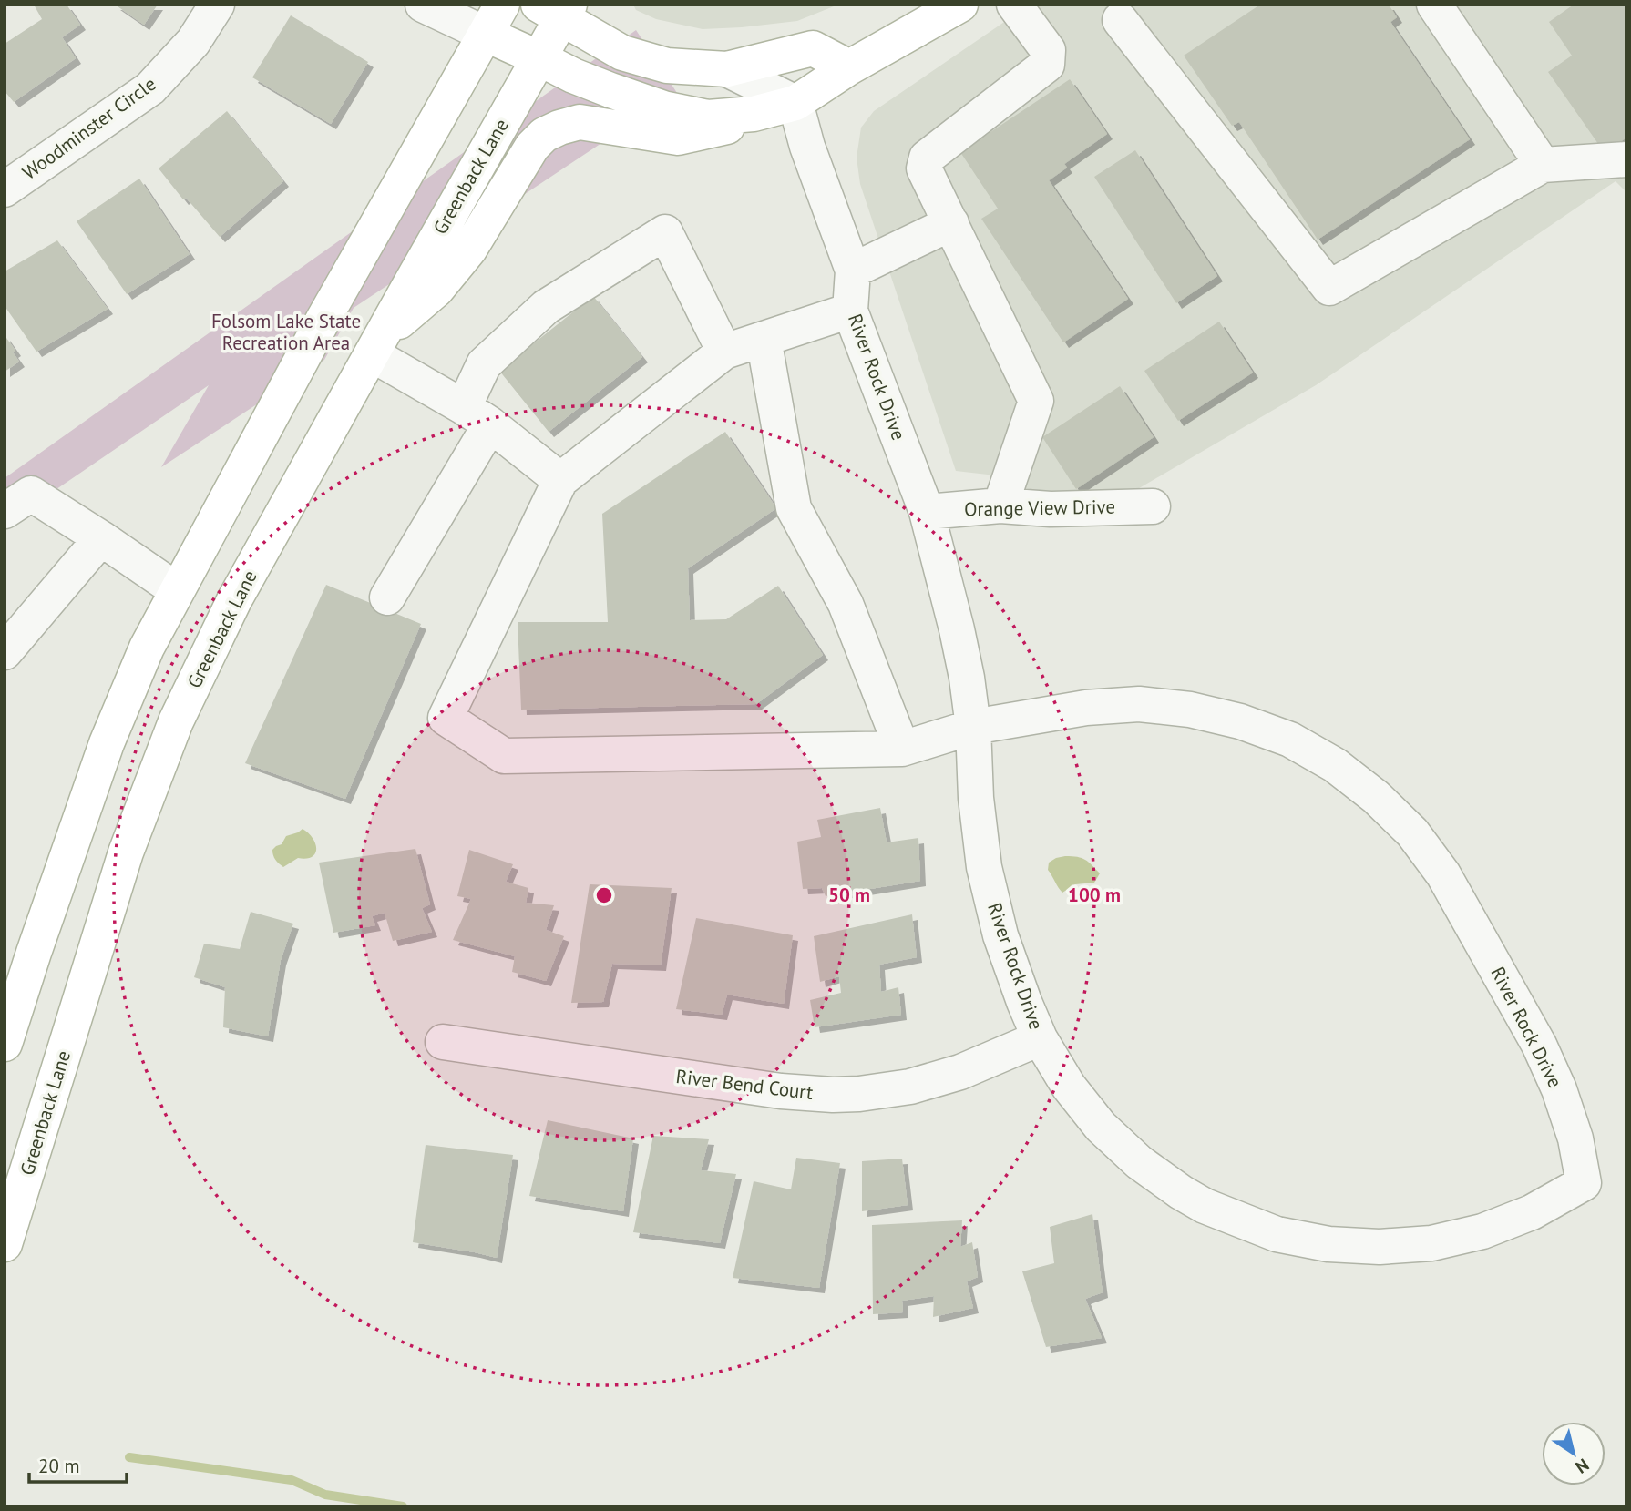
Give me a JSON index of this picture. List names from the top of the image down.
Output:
{
  "streets": {
    "main road": ["Greenback Lane"],
    "street": [
      "Woodminster Circle",
      "River Rock Drive",
      "Orange View Drive",
      "River Bend Court"
    ]
  },
  "crossings": [
    ["River Rock Drive", "Orange View Drive"],
    ["River Rock Drive", "River Bend Court"]
  ],
  "parks": ["Folsom Lake State Recreation Area"],
  "scale_bar": "20 m",
  "north": "bottom right",
  "rings": ["50 m", "100 m"]
}
